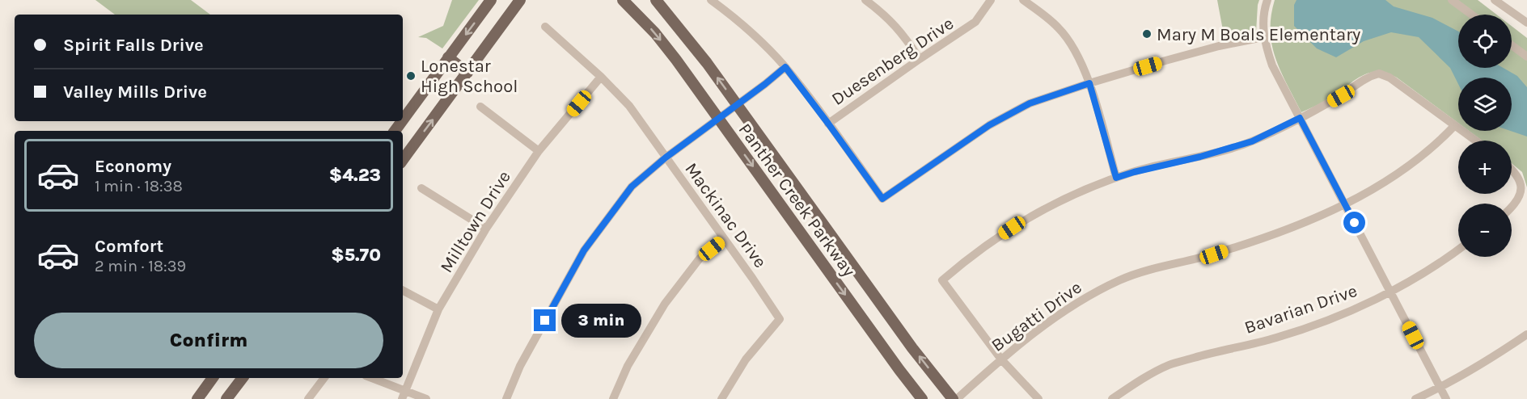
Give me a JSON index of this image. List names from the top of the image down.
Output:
{
  "streets": {
    "main road": ["Panther Creek Parkway"],
    "street": [
      "Duesenberg Drive",
      "Mackinac Drive",
      "Milltown Drive",
      "Bavarian Drive",
      "Bugatti Drive"
    ]
  },
  "crossings": [
    ["Mackinac Drive", "Milltown Drive"]
  ],
  "places": ["Mary M Boals Elementary", "Lonestar High School"],
  "page": {
    "map_buttons": ["+", "−"],
    "banner": ["Spirit Falls Drive", "Valley Mills Drive"],
    "list": [
      {
        "name": "Economy",
        "note": "1 min · 18:38",
        "value": "$4.23"
      },
      {
        "name": "Comfort",
        "note": "2 min · 18:39",
        "value": "$5.70"
      }
    ],
    "buttons": "Confirm",
    "bubble": "3 min"
  }
}
